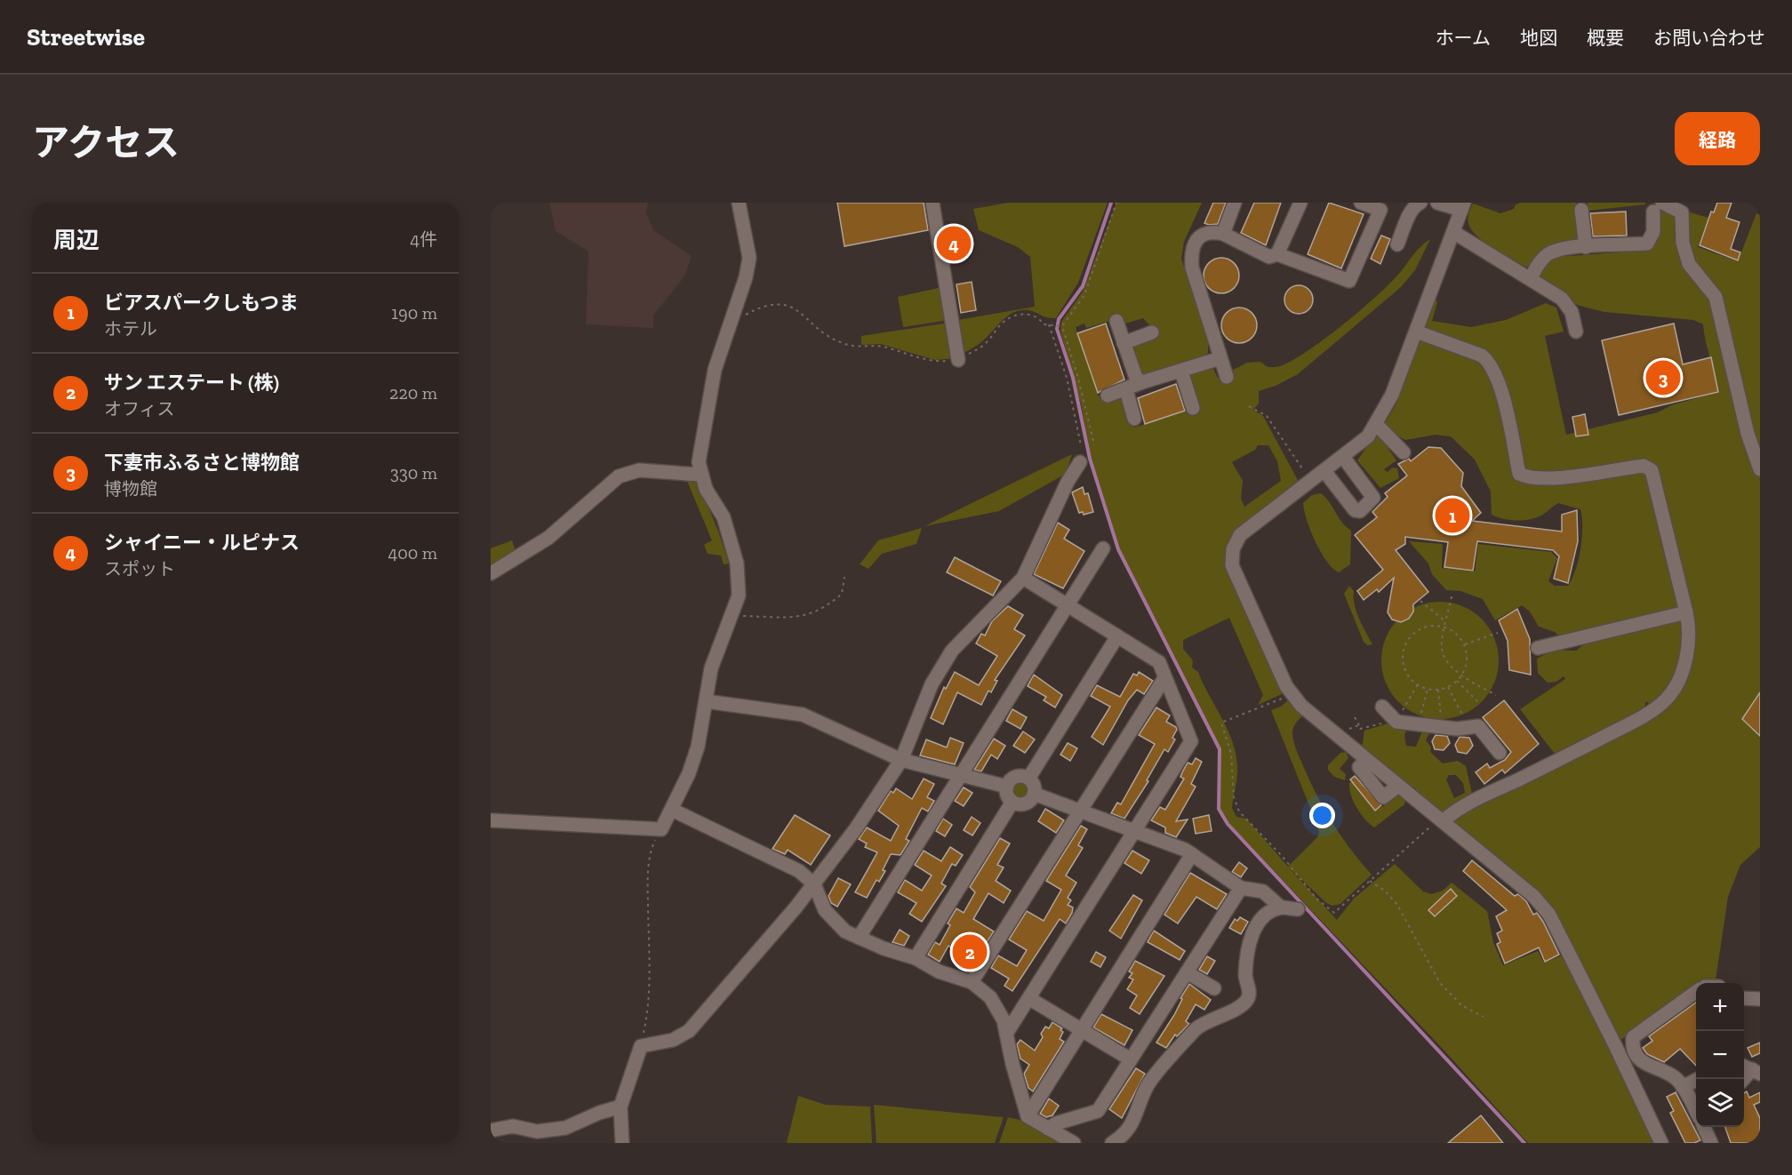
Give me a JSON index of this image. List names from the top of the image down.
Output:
{
  "page": {
    "header": "Streetwise",
    "nav": [
      "ホーム",
      "地図",
      "概要",
      "お問い合わせ"
    ],
    "title": "アクセス",
    "buttons": "経路",
    "heading": ["周辺", "4件"],
    "pins": [
      "4",
      "3",
      "1",
      "2"
    ],
    "list": [
      {
        "mark": "1",
        "name": "ビアスパークしもつま",
        "note": "ホテル",
        "value": "190 m"
      },
      {
        "mark": "2",
        "name": "サン エステート (株)",
        "note": "オフィス",
        "value": "220 m"
      },
      {
        "mark": "3",
        "name": "下妻市ふるさと博物館",
        "note": "博物館",
        "value": "330 m"
      },
      {
        "mark": "4",
        "name": "シャイニー・ルピナス",
        "note": "スポット",
        "value": "400 m"
      }
    ],
    "map_buttons": ["+", "−"]
  }
}
